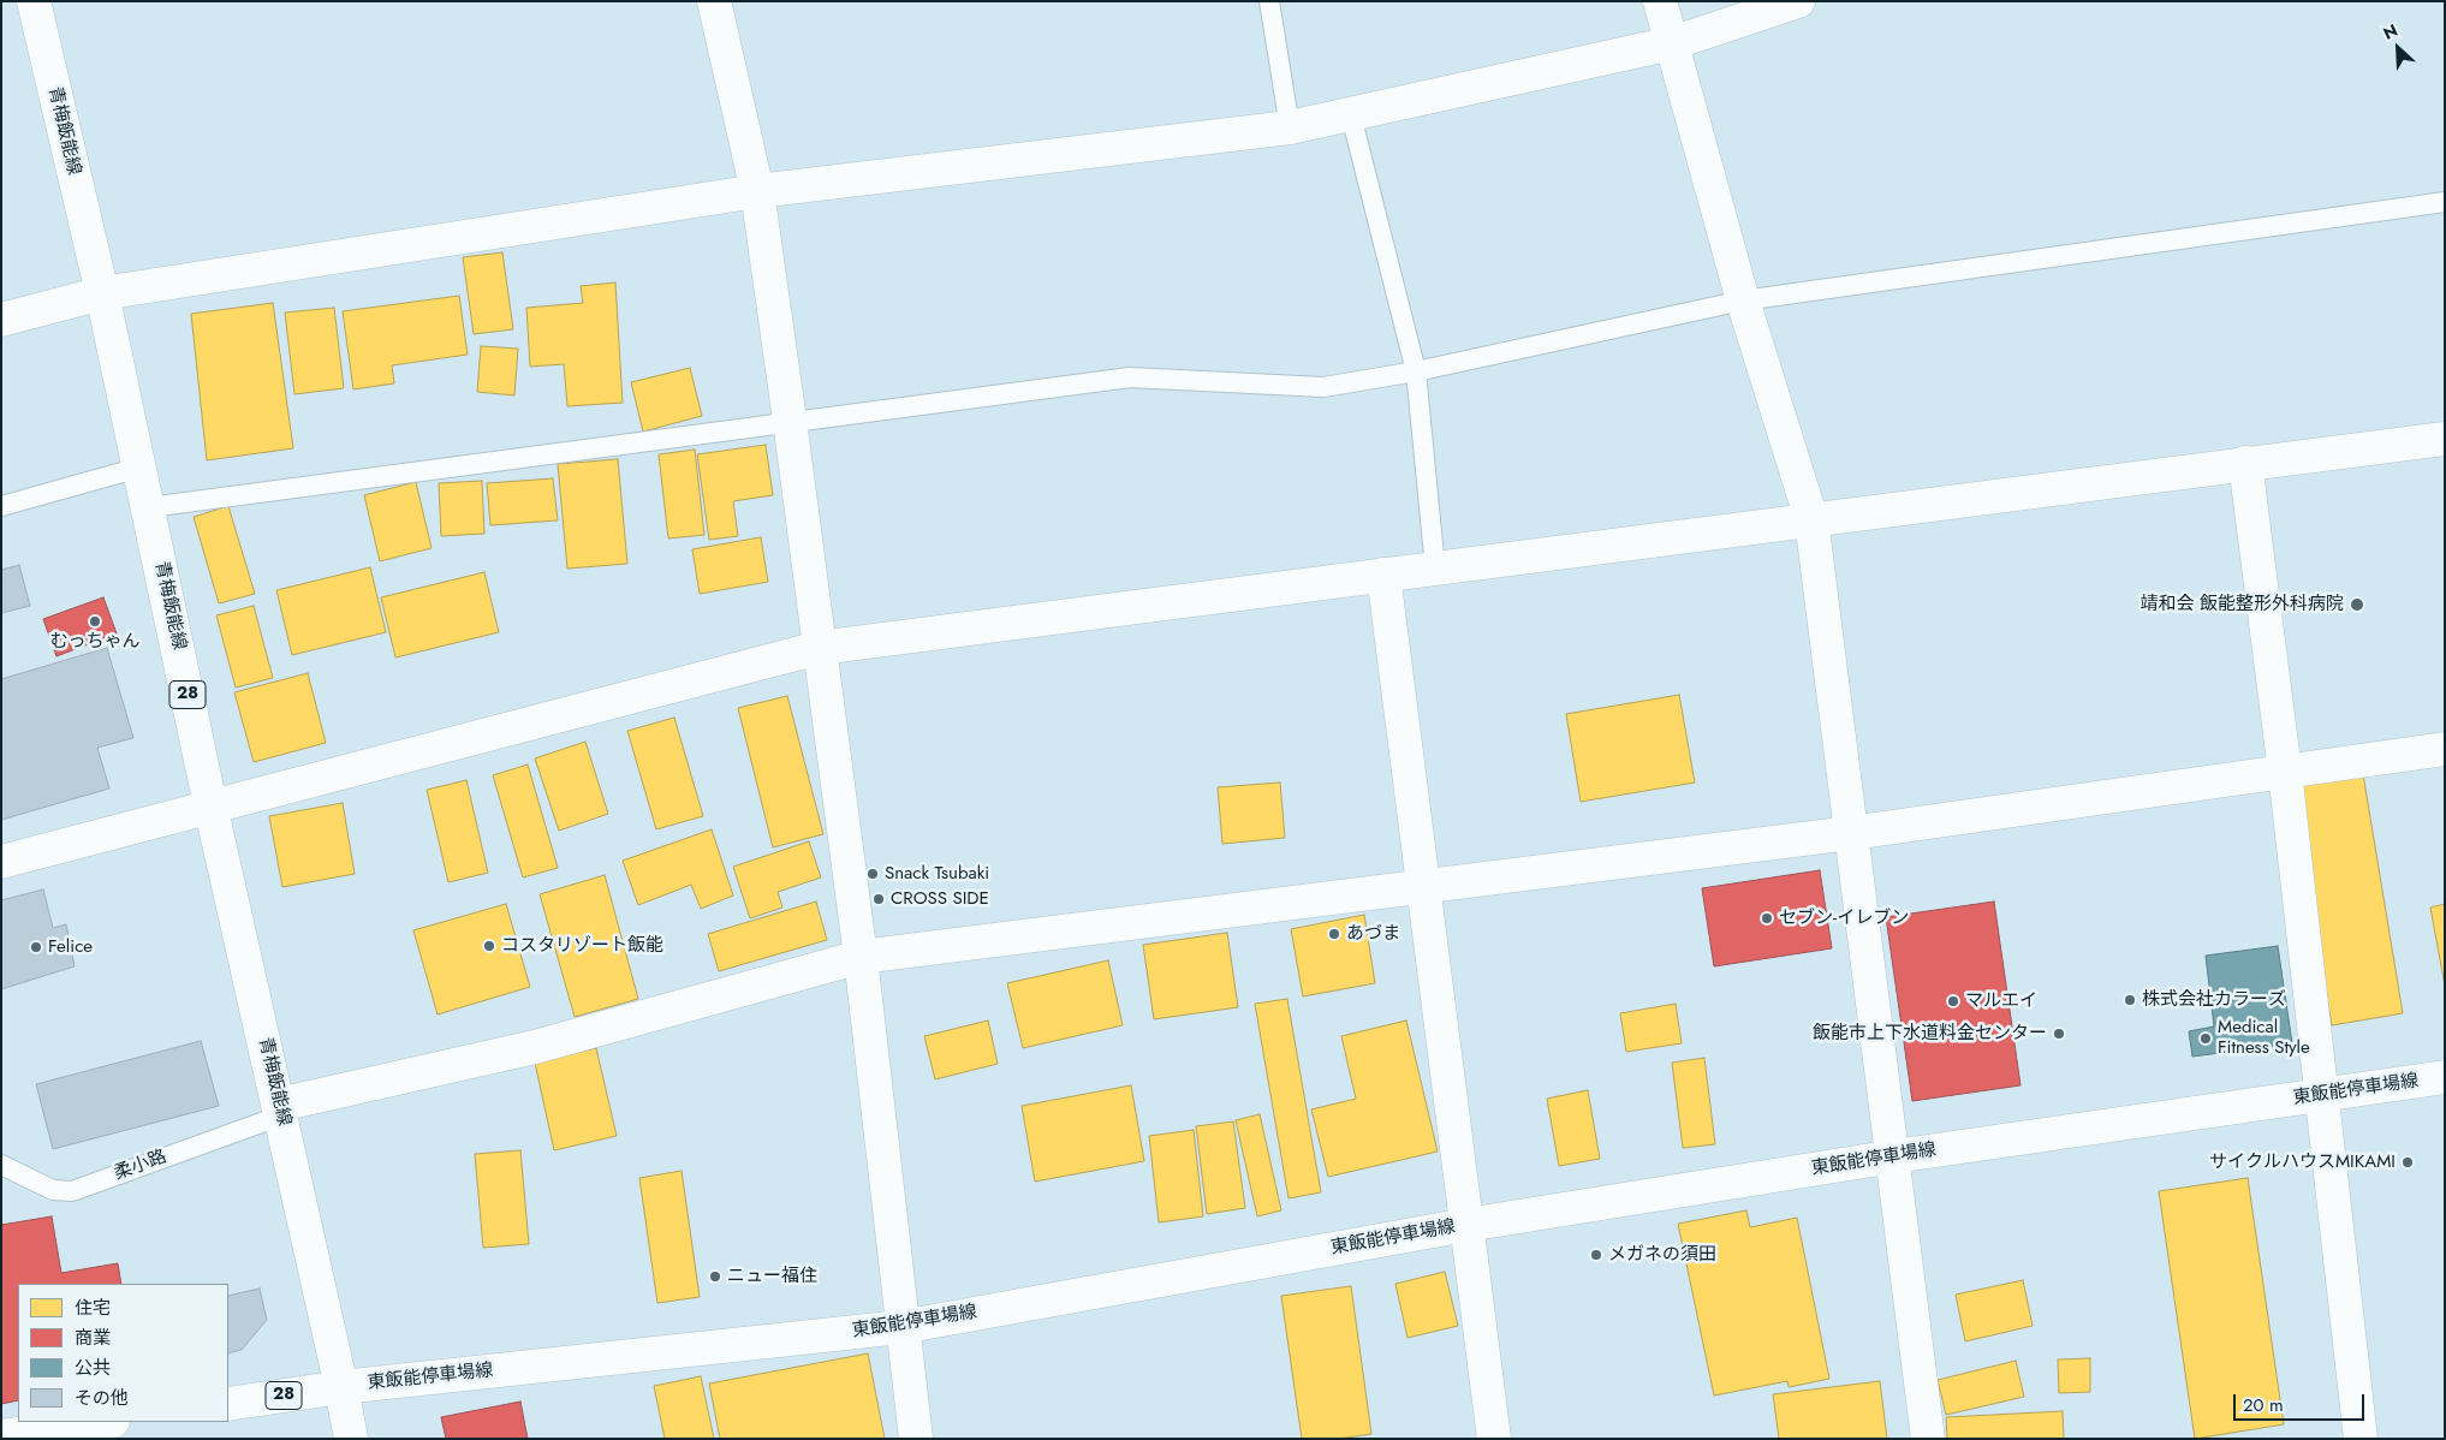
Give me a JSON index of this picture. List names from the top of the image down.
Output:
{
  "streets": {
    "street": ["青梅飯能線", "28", "東飯能停車場線"],
    "lane": ["柔小路"]
  },
  "crossings": [
    ["青梅飯能線", "28"],
    ["青梅飯能線", "東飯能停車場線"],
    ["青梅飯能線", "柔小路"],
    ["28", "東飯能停車場線"]
  ],
  "places": [
    "靖和会 飯能整形外科病院",
    "むっちゃん",
    "Snack Tsubaki",
    "CROSS SIDE",
    "セブン-イレブン",
    "あづま",
    "コスタリゾート飯能",
    "Felice",
    "株式会社カラーズ",
    "マルエイ",
    "飯能市上下水道料金センター",
    "Medical Fitness Style",
    "サイクルハウスMIKAMI",
    "メガネの須田",
    "ニュー福住"
  ],
  "legend": [
    "住宅",
    "商業",
    "公共",
    "その他"
  ],
  "scale_bar": "20 m",
  "north": "top left"
}
